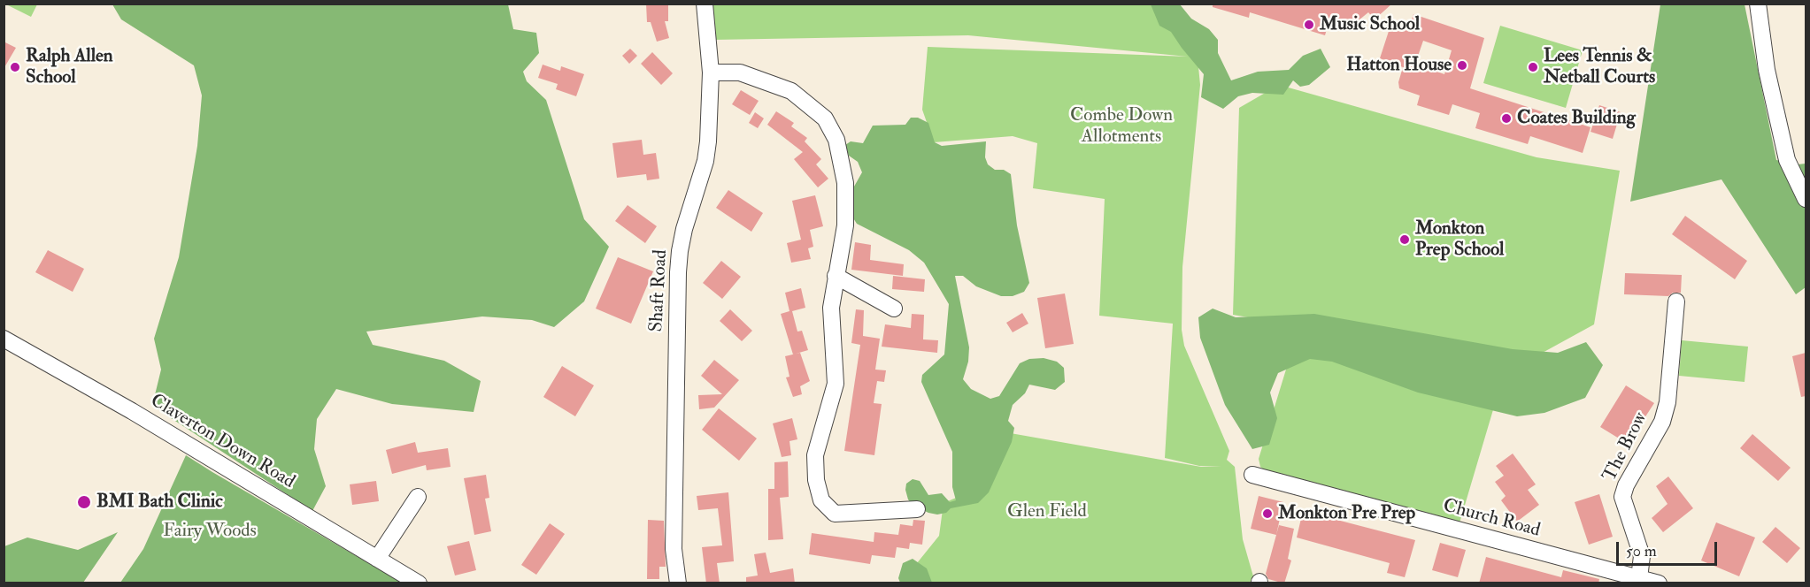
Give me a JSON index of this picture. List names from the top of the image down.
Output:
{
  "streets": {
    "street": [
      "Shaft Road",
      "Claverton Down Road",
      "The Brow",
      "Church Road"
    ]
  },
  "crossings": [
    ["The Brow", "Church Road"]
  ],
  "parks": ["Combe Down Allotments", "Glen Field", "Fairy Woods"],
  "places": [
    "Music School",
    "Hatton House",
    "Ralph Allen School",
    "Lees Tennis & Netball Courts",
    "Coates Building",
    "Monkton Prep School",
    "BMI Bath Clinic",
    "Monkton Pre Prep"
  ],
  "scale_bar": "50 m"
}
